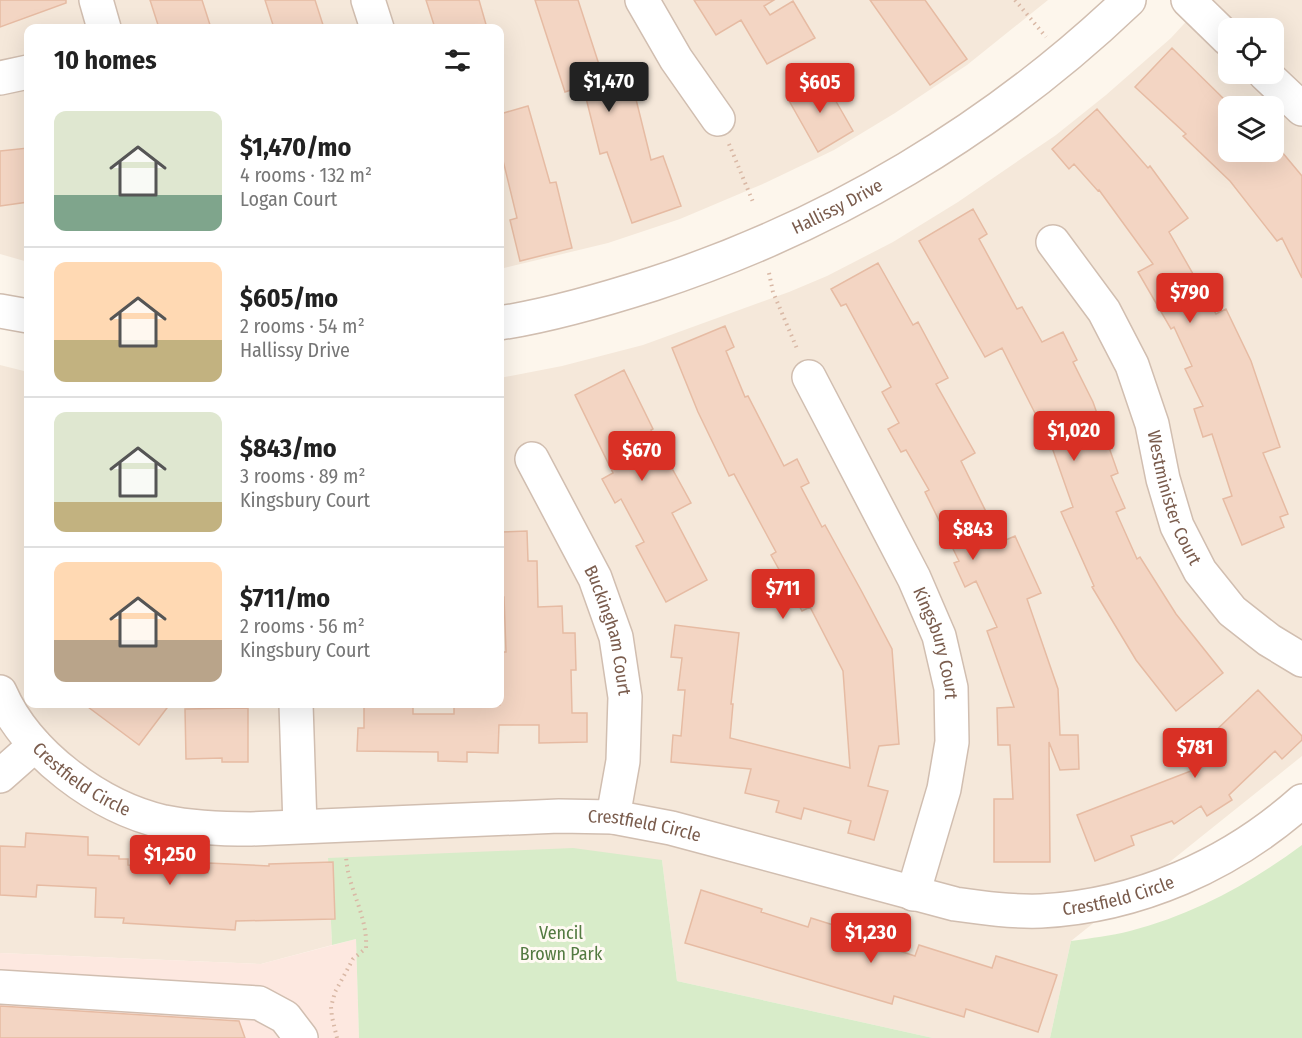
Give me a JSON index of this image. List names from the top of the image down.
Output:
{
  "streets": {
    "street": [
      "Hallissy Drive",
      "Westminister Court",
      "Buckingham Court",
      "Kingsbury Court",
      "Crestfield Circle"
    ]
  },
  "crossings": [
    ["Buckingham Court", "Crestfield Circle"],
    ["Kingsbury Court", "Crestfield Circle"]
  ],
  "parks": ["Vencil Brown Park"],
  "page": {
    "heading": "10 homes",
    "price": [
      "$1,470",
      "$605",
      "$790",
      "$1,020",
      "$670",
      "$843",
      "$711",
      "$781",
      "$1,250",
      "$1,230"
    ],
    "list": [
      {
        "name": "$1,470/mo",
        "note": "4 rooms · 132 m² · Logan Court"
      },
      {
        "name": "$605/mo",
        "note": "2 rooms · 54 m² · Hallissy Drive"
      },
      {
        "name": "$843/mo",
        "note": "3 rooms · 89 m² · Kingsbury Court"
      },
      {
        "name": "$711/mo",
        "note": "2 rooms · 56 m² · Kingsbury Court"
      }
    ]
  }
}
